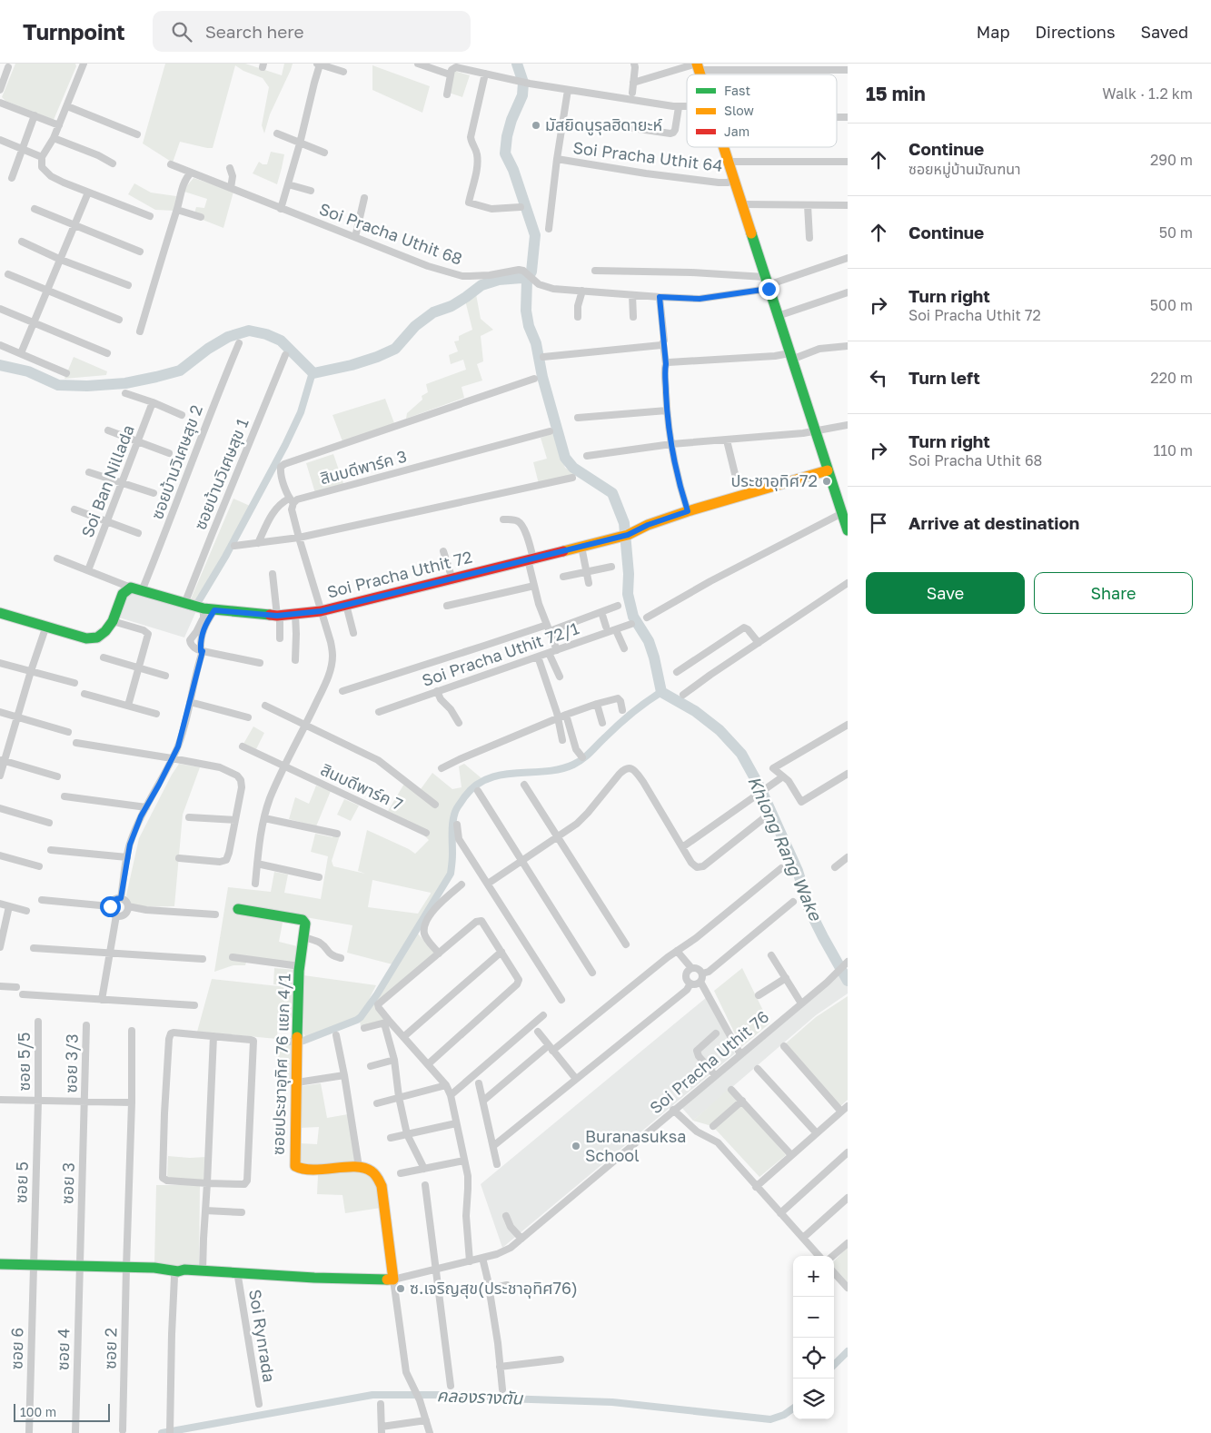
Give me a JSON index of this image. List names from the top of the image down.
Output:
{
  "streets": {
    "street": [
      "Soi Pracha Uthit 64",
      "Soi Pracha Uthit 68",
      "ซอยบ้านวิเศษสุข 2",
      "สินบดีพาร์ค 3",
      "ซอยบ้านวิเศษสุข 1",
      "Soi Ban Nillada",
      "Soi Pracha Uthit 72",
      "Soi Pracha Uthit 72/1",
      "สินบดีพาร์ค 7",
      "ซอย 5/5",
      "Soi Pracha Uthit 76",
      "ซอย 3/3",
      "ซอยประชาอุทิศ 76 แยก 4/1",
      "ซอย 5",
      "ซอย 3",
      "Soi Rynrada",
      "ซอย 6",
      "ซอย 2",
      "ซอย 4"
    ]
  },
  "crossings": [
    ["ซอยบ้านวิเศษสุข 2", "Soi Pracha Uthit 72"],
    ["ซอยบ้านวิเศษสุข 1", "Soi Pracha Uthit 72"],
    ["ซอย 5/5", "ซอย 5"],
    ["ซอย 3/3", "ซอย 3"],
    ["ซอย 5", "ซอย 6"],
    ["ซอย 3", "ซอย 4"]
  ],
  "water": ["Khlong Rang Wake", "คลองรางตัน"],
  "places": [
    "มัสยิดนูรุลฮิดายะห์",
    "ประชาอุทิศ72",
    "Buranasuksa School",
    "ซ.เจริญสุข(ประชาอุทิศ76)"
  ],
  "legend": ["Fast", "Slow", "Jam"],
  "scale_bar": "100 m",
  "page": {
    "header": "Turnpoint",
    "search": "Search here",
    "nav": ["Map", "Directions", "Saved"],
    "heading": ["15 min", "Walk · 1.2 km"],
    "list": [
      ["Continue", "ซอยหมู่บ้านมัณฑนา", "290 m"],
      ["Continue", "50 m"],
      ["Turn right", "Soi Pracha Uthit 72", "500 m"],
      ["Turn left", "220 m"],
      ["Turn right", "Soi Pracha Uthit 68", "110 m"],
      "Arrive at destination"
    ],
    "buttons": ["Save", "Share"],
    "map_buttons": ["+", "−"],
    "scale": "100 m"
  }
}
